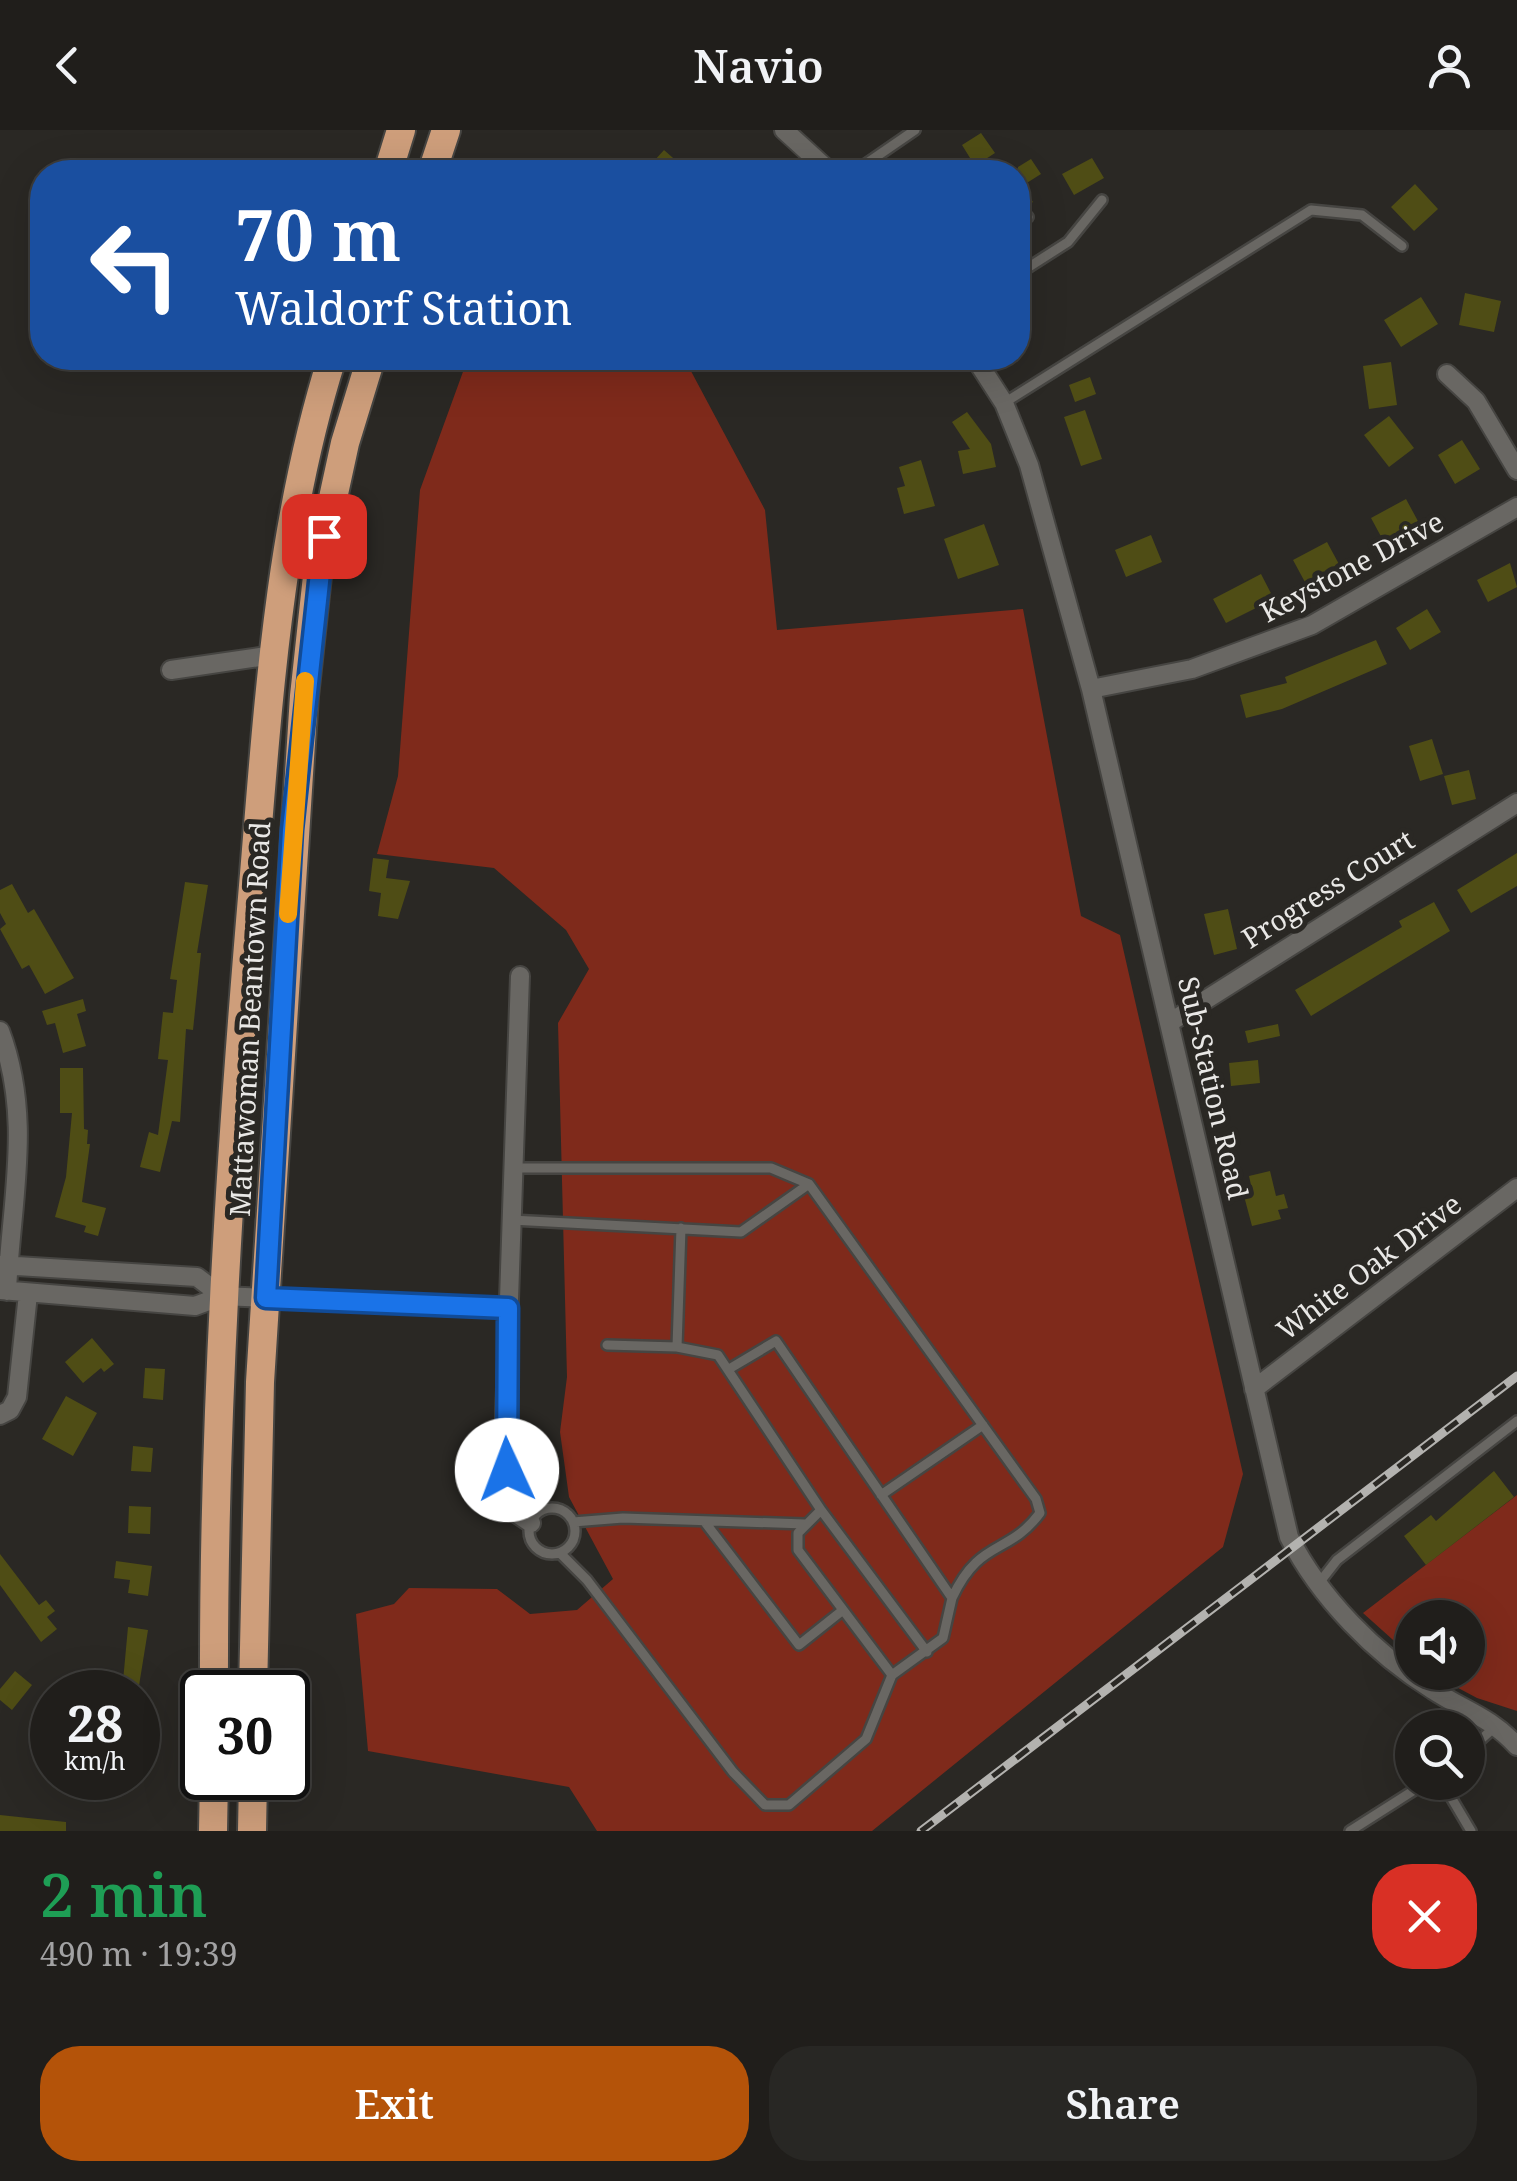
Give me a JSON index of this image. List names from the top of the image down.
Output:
{
  "streets": {
    "highway": ["Mattawoman Beantown Road"],
    "street": [
      "Keystone Drive",
      "Progress Court",
      "Sub-Station Road",
      "White Oak Drive"
    ]
  },
  "crossings": [
    ["Keystone Drive", "Sub-Station Road"],
    ["Progress Court", "Sub-Station Road"],
    ["Sub-Station Road", "White Oak Drive"]
  ],
  "page": {
    "header": "Navio",
    "turn": ["70 m", "Waldorf Station"],
    "speed": "28 km/h",
    "limit": "30",
    "heading": ["2 min", "490 m · 19:39"],
    "buttons": ["Exit", "Share"]
  }
}
